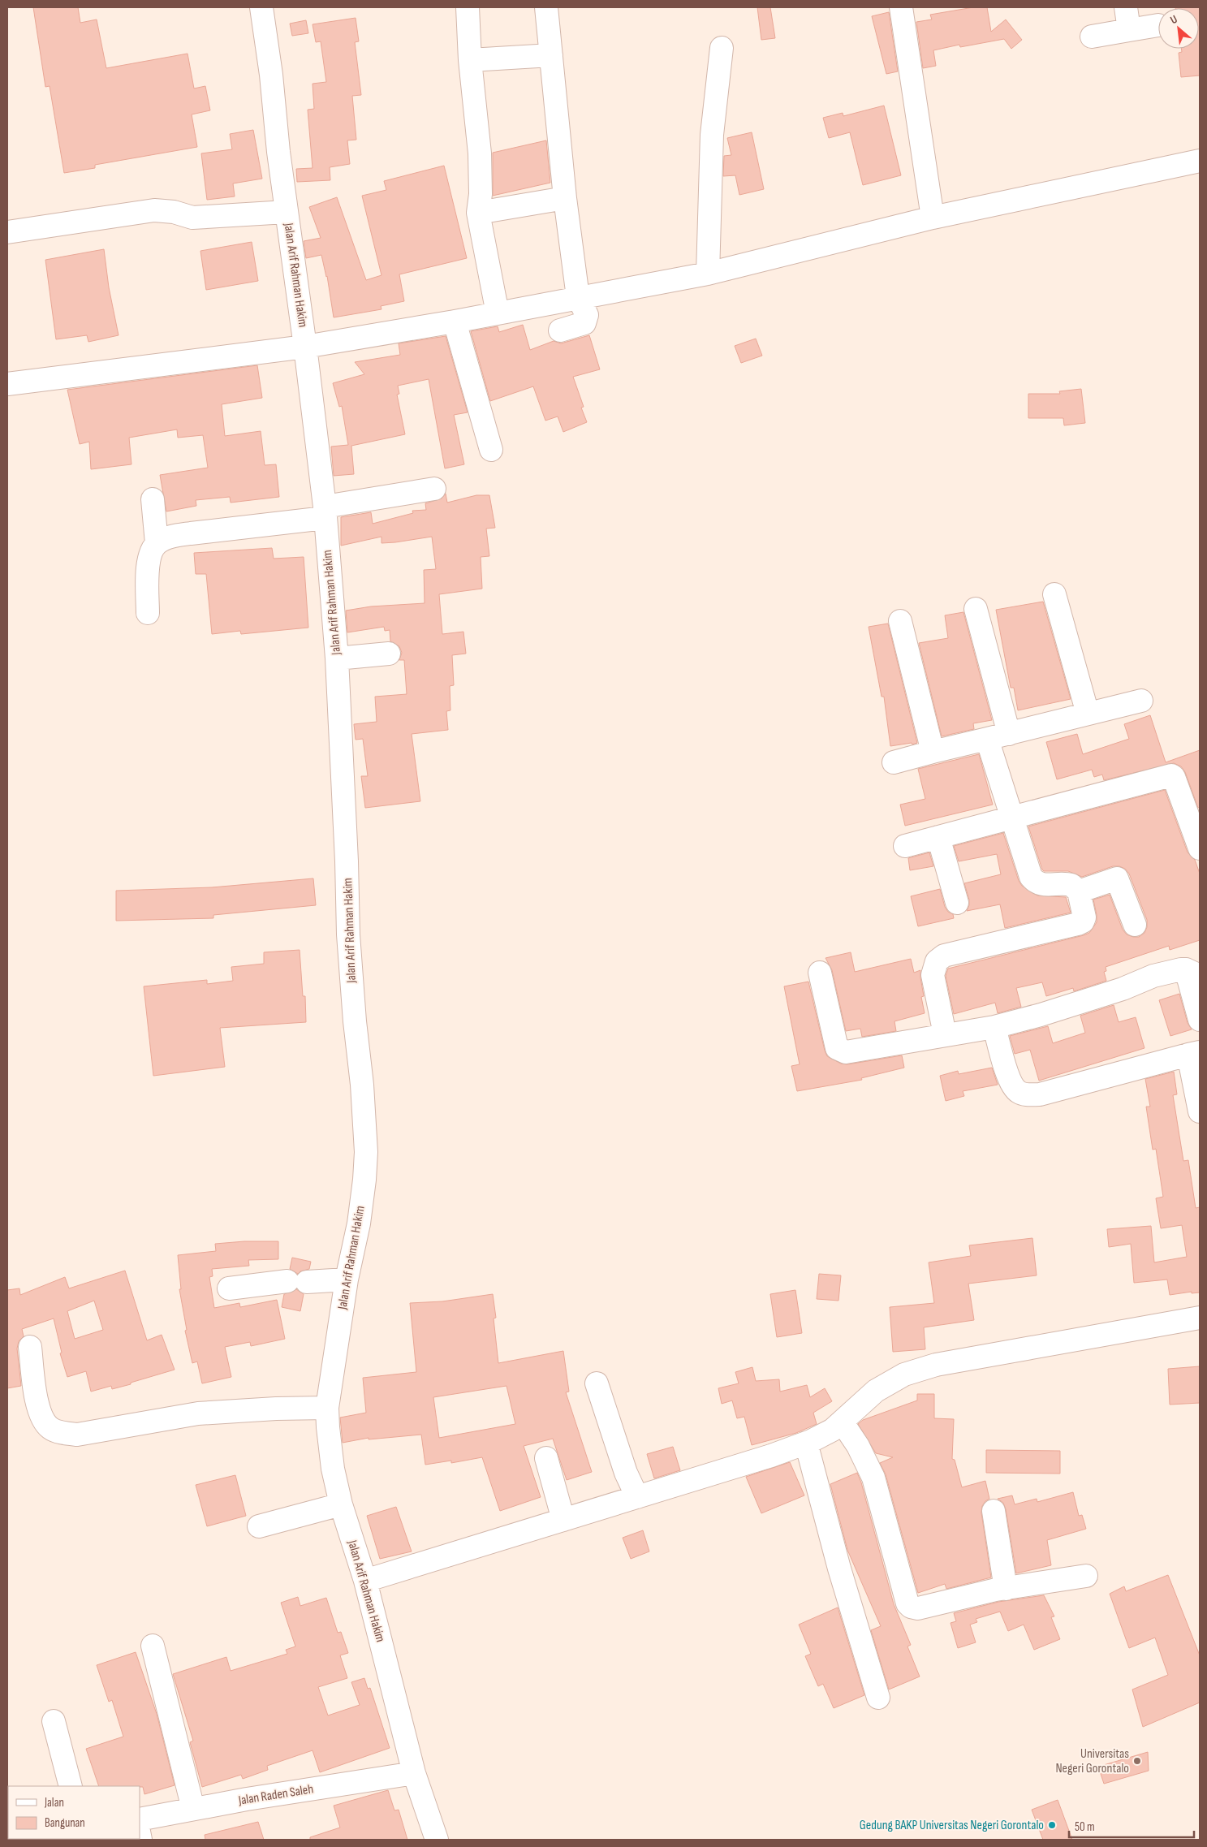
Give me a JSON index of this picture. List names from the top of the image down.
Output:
{
  "streets": {
    "street": ["Jalan Arif Rahman Hakim", "Jalan Raden Saleh"]
  },
  "crossings": [
    ["Jalan Arif Rahman Hakim", "Jalan Raden Saleh"]
  ],
  "places": ["Universitas Negeri Gorontalo", "Gedung BAKP Universitas Negeri Gorontalo"],
  "legend": ["Jalan", "Bangunan"],
  "scale_bar": "50 m",
  "north": "top left"
}
